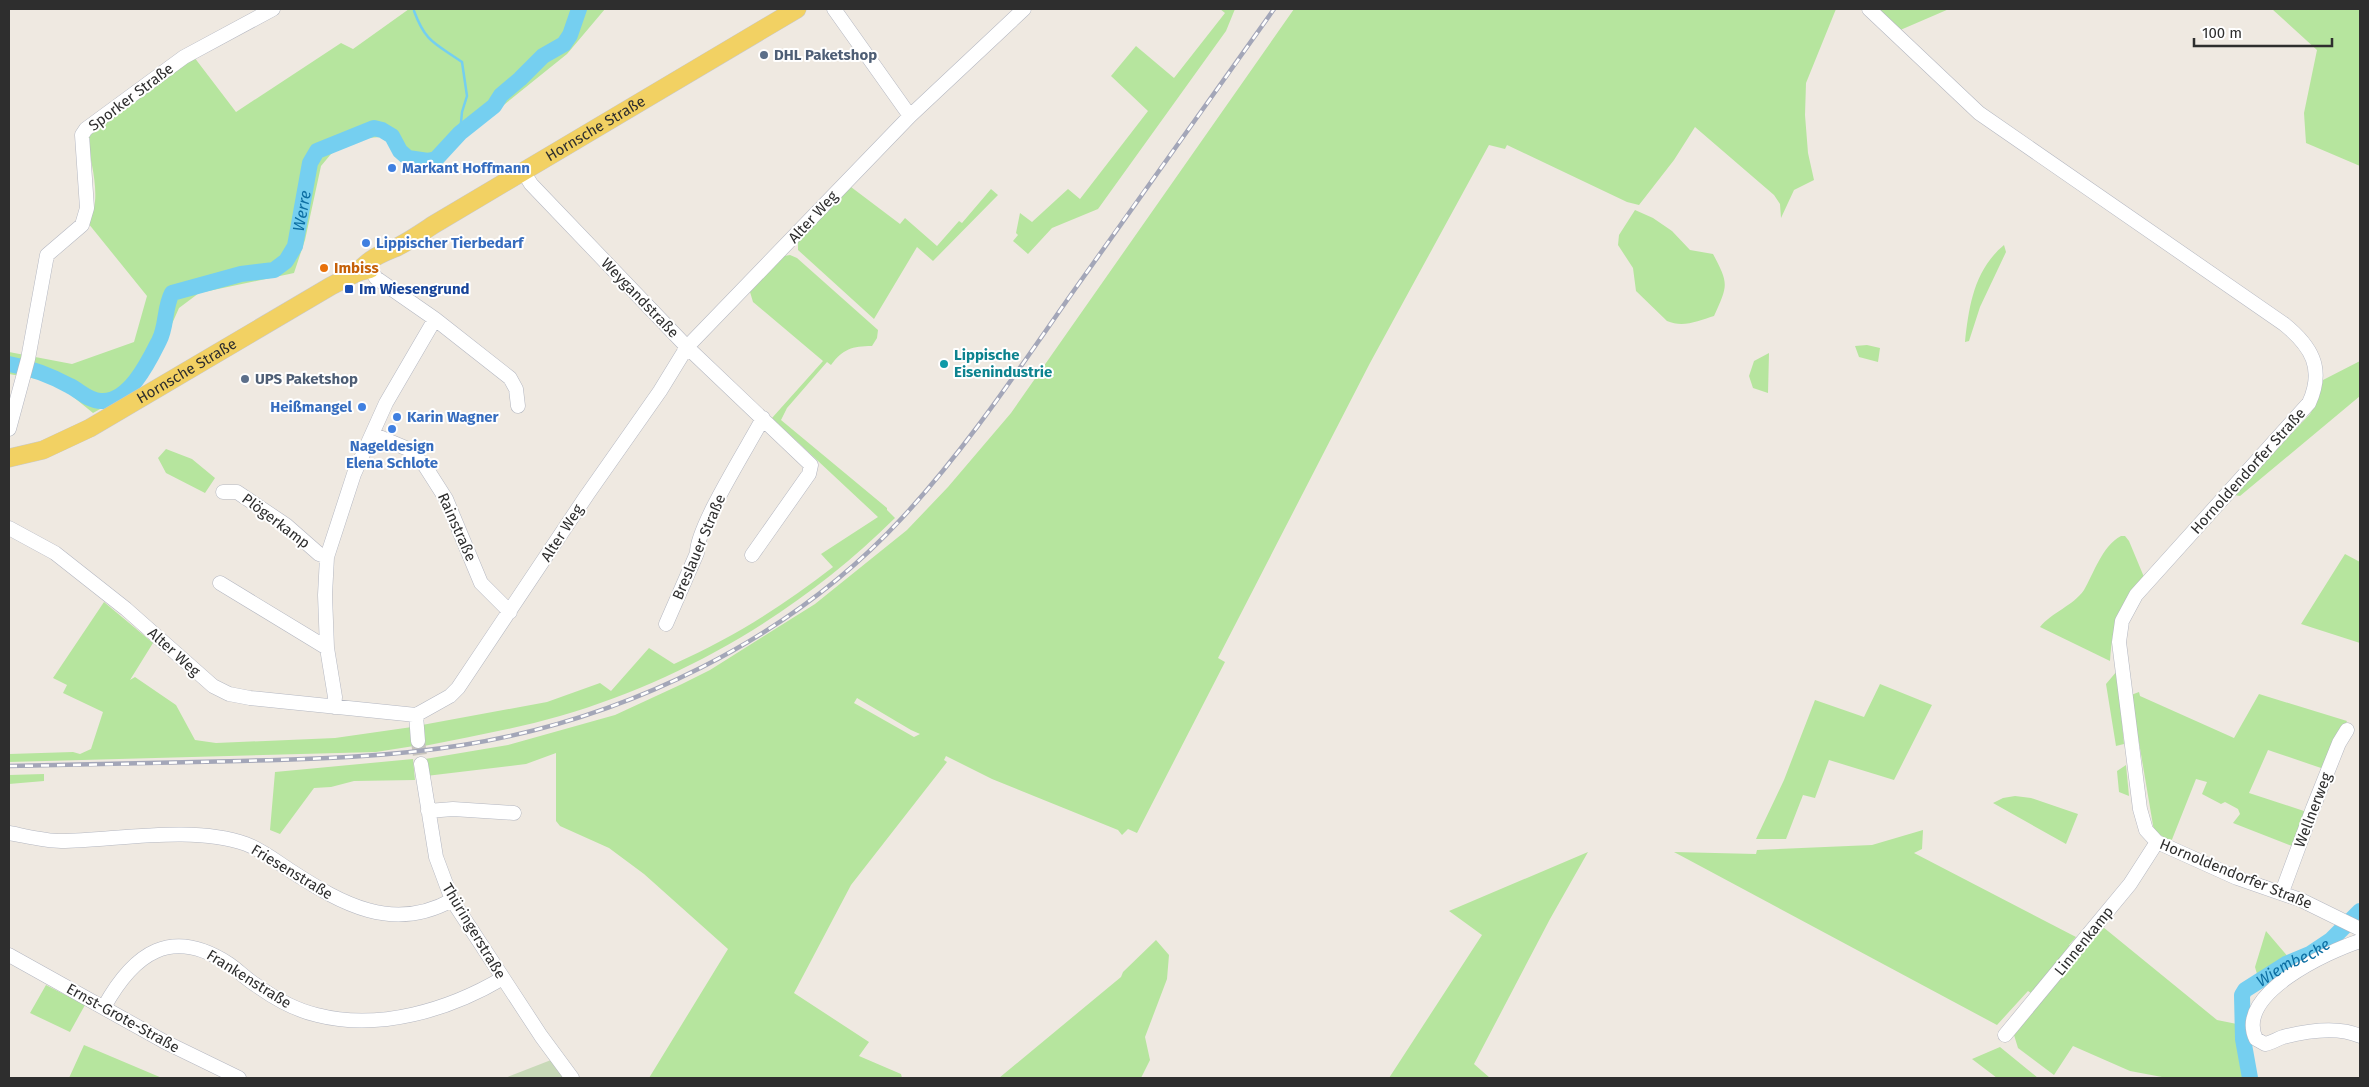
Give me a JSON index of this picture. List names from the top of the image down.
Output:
{
  "streets": {
    "main road": ["Hornsche Straße"],
    "street": [
      "Sporker Straße",
      "Alter Weg",
      "Weygandstraße",
      "Hornoldendorfer Straße",
      "Plögerkamp",
      "Rainstraße",
      "Breslauer Straße",
      "Wellnerweg",
      "Friesenstraße",
      "Thüringerstraße",
      "Linnenkamp",
      "Frankenstraße",
      "Ernst-Grote-Straße"
    ]
  },
  "crossings": [
    ["Hornsche Straße", "Weygandstraße"],
    ["Alter Weg", "Weygandstraße"],
    ["Alter Weg", "Rainstraße"],
    ["Weygandstraße", "Breslauer Straße"],
    ["Hornoldendorfer Straße", "Wellnerweg"],
    ["Hornoldendorfer Straße", "Linnenkamp"],
    ["Friesenstraße", "Thüringerstraße"],
    ["Thüringerstraße", "Frankenstraße"],
    ["Frankenstraße", "Ernst-Grote-Straße"]
  ],
  "water": ["Werre", "Wiembecke"],
  "places": {
    "other": [
      "DHL Paketshop",
      "Markant Hoffmann",
      "Lippischer Tierbedarf",
      "Imbiss",
      "Lippische Eisenindustrie",
      "UPS Paketshop",
      "Heißmangel",
      "Karin Wagner",
      "Nageldesign Elena Schlote"
    ],
    "transit": ["Im Wiesengrund"]
  },
  "scale_bar": "100 m"
}
